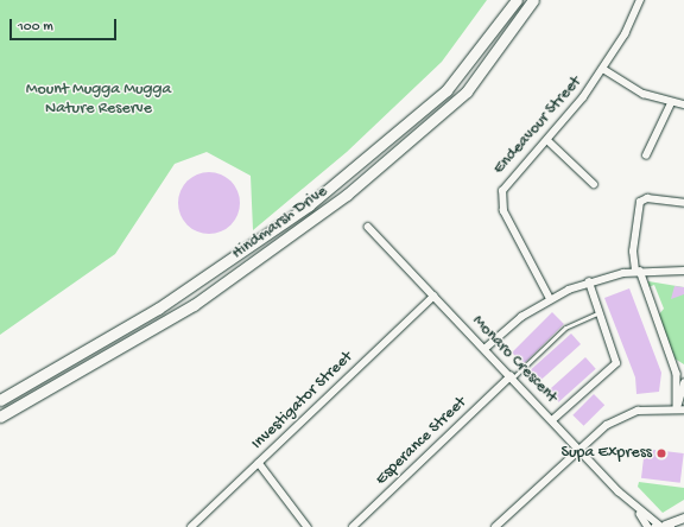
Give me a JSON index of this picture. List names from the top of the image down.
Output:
{
  "streets": {
    "main road": ["Hindmarsh Drive"],
    "street": [
      "Endeavour Street",
      "Monaro Crescent",
      "Investigator Street",
      "Esperance Street"
    ]
  },
  "crossings": [
    ["Monaro Crescent", "Investigator Street"],
    ["Monaro Crescent", "Esperance Street"]
  ],
  "parks": ["Mount Mugga Mugga Nature Reserve"],
  "places": ["Supa Express"],
  "scale_bar": "100 m"
}
